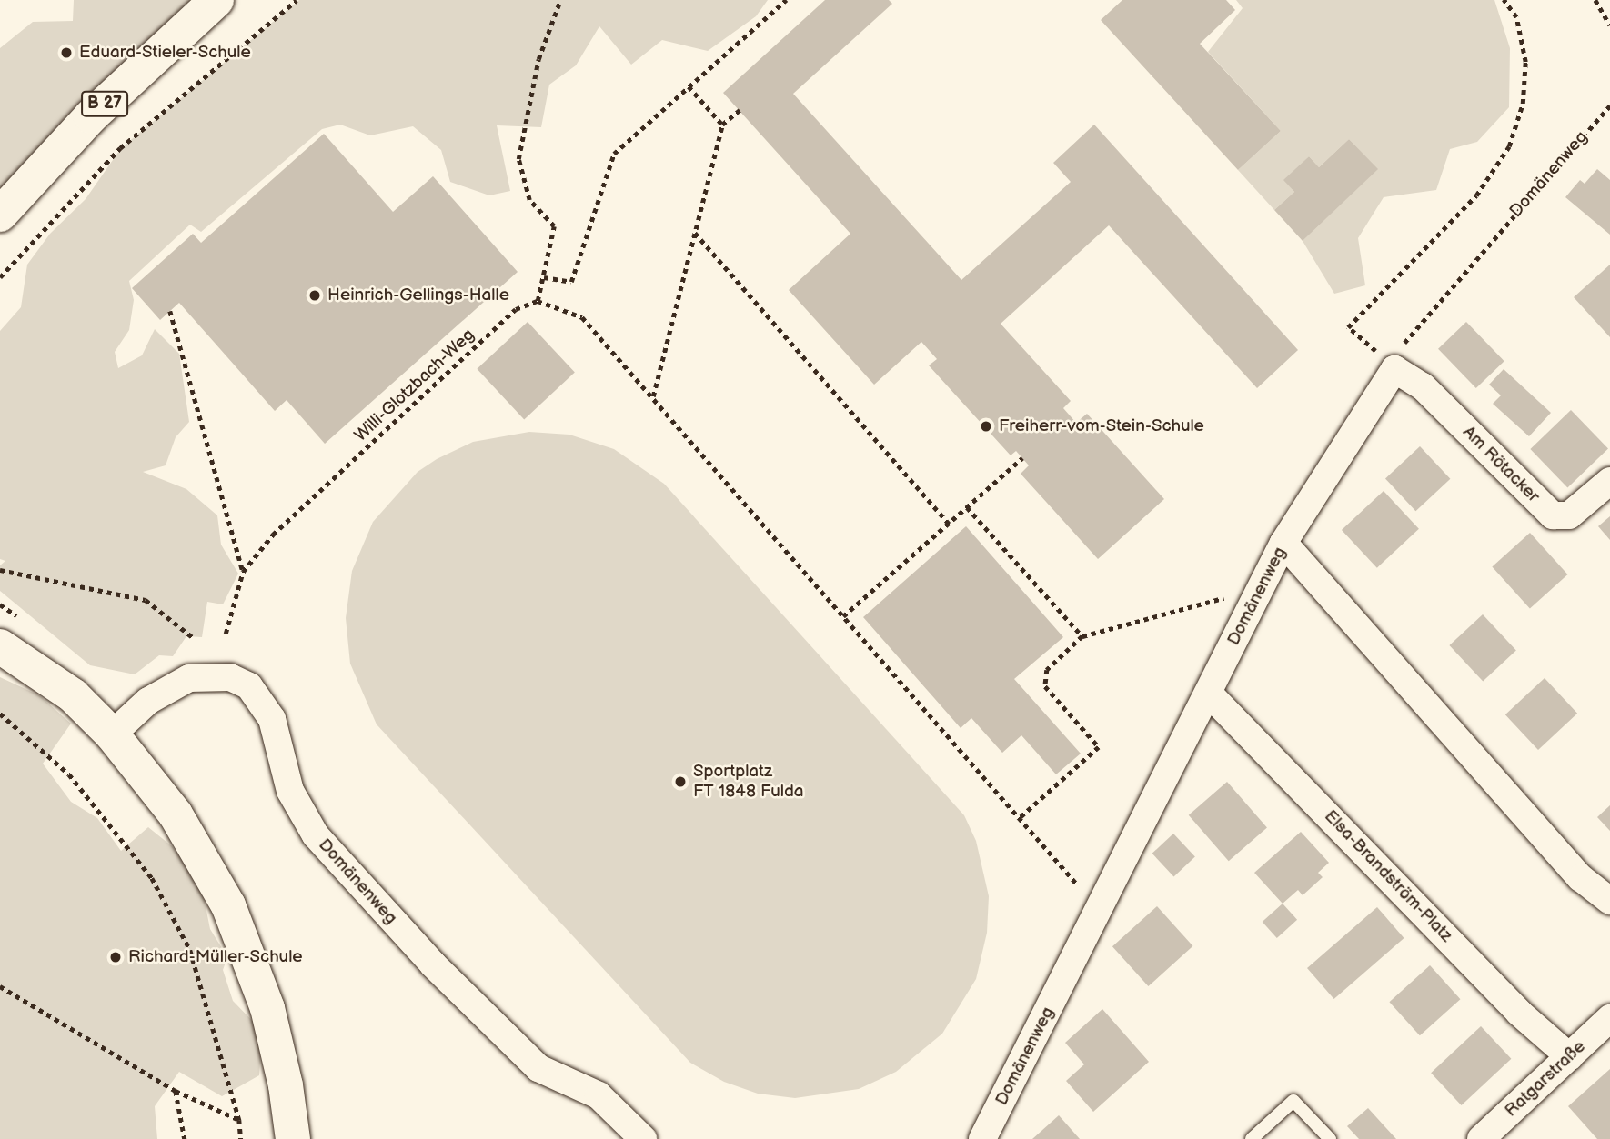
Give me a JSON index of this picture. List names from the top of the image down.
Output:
{
  "streets": {
    "main road": ["B 27"],
    "street": [
      "Domänenweg",
      "Am Rötacker",
      "Elsa-Brandström-Platz",
      "Ratgarstraße"
    ],
    "path": ["Willi-Glotzbach-Weg"]
  },
  "crossings": [
    ["Domänenweg", "Am Rötacker"],
    ["Domänenweg", "Elsa-Brandström-Platz"],
    ["Elsa-Brandström-Platz", "Ratgarstraße"]
  ],
  "places": [
    "Eduard-Stieler-Schule",
    "Heinrich-Gellings-Halle",
    "Freiherr-vom-Stein-Schule",
    "Sportplatz FT 1848 Fulda",
    "Richard-Müller-Schule"
  ]
}
